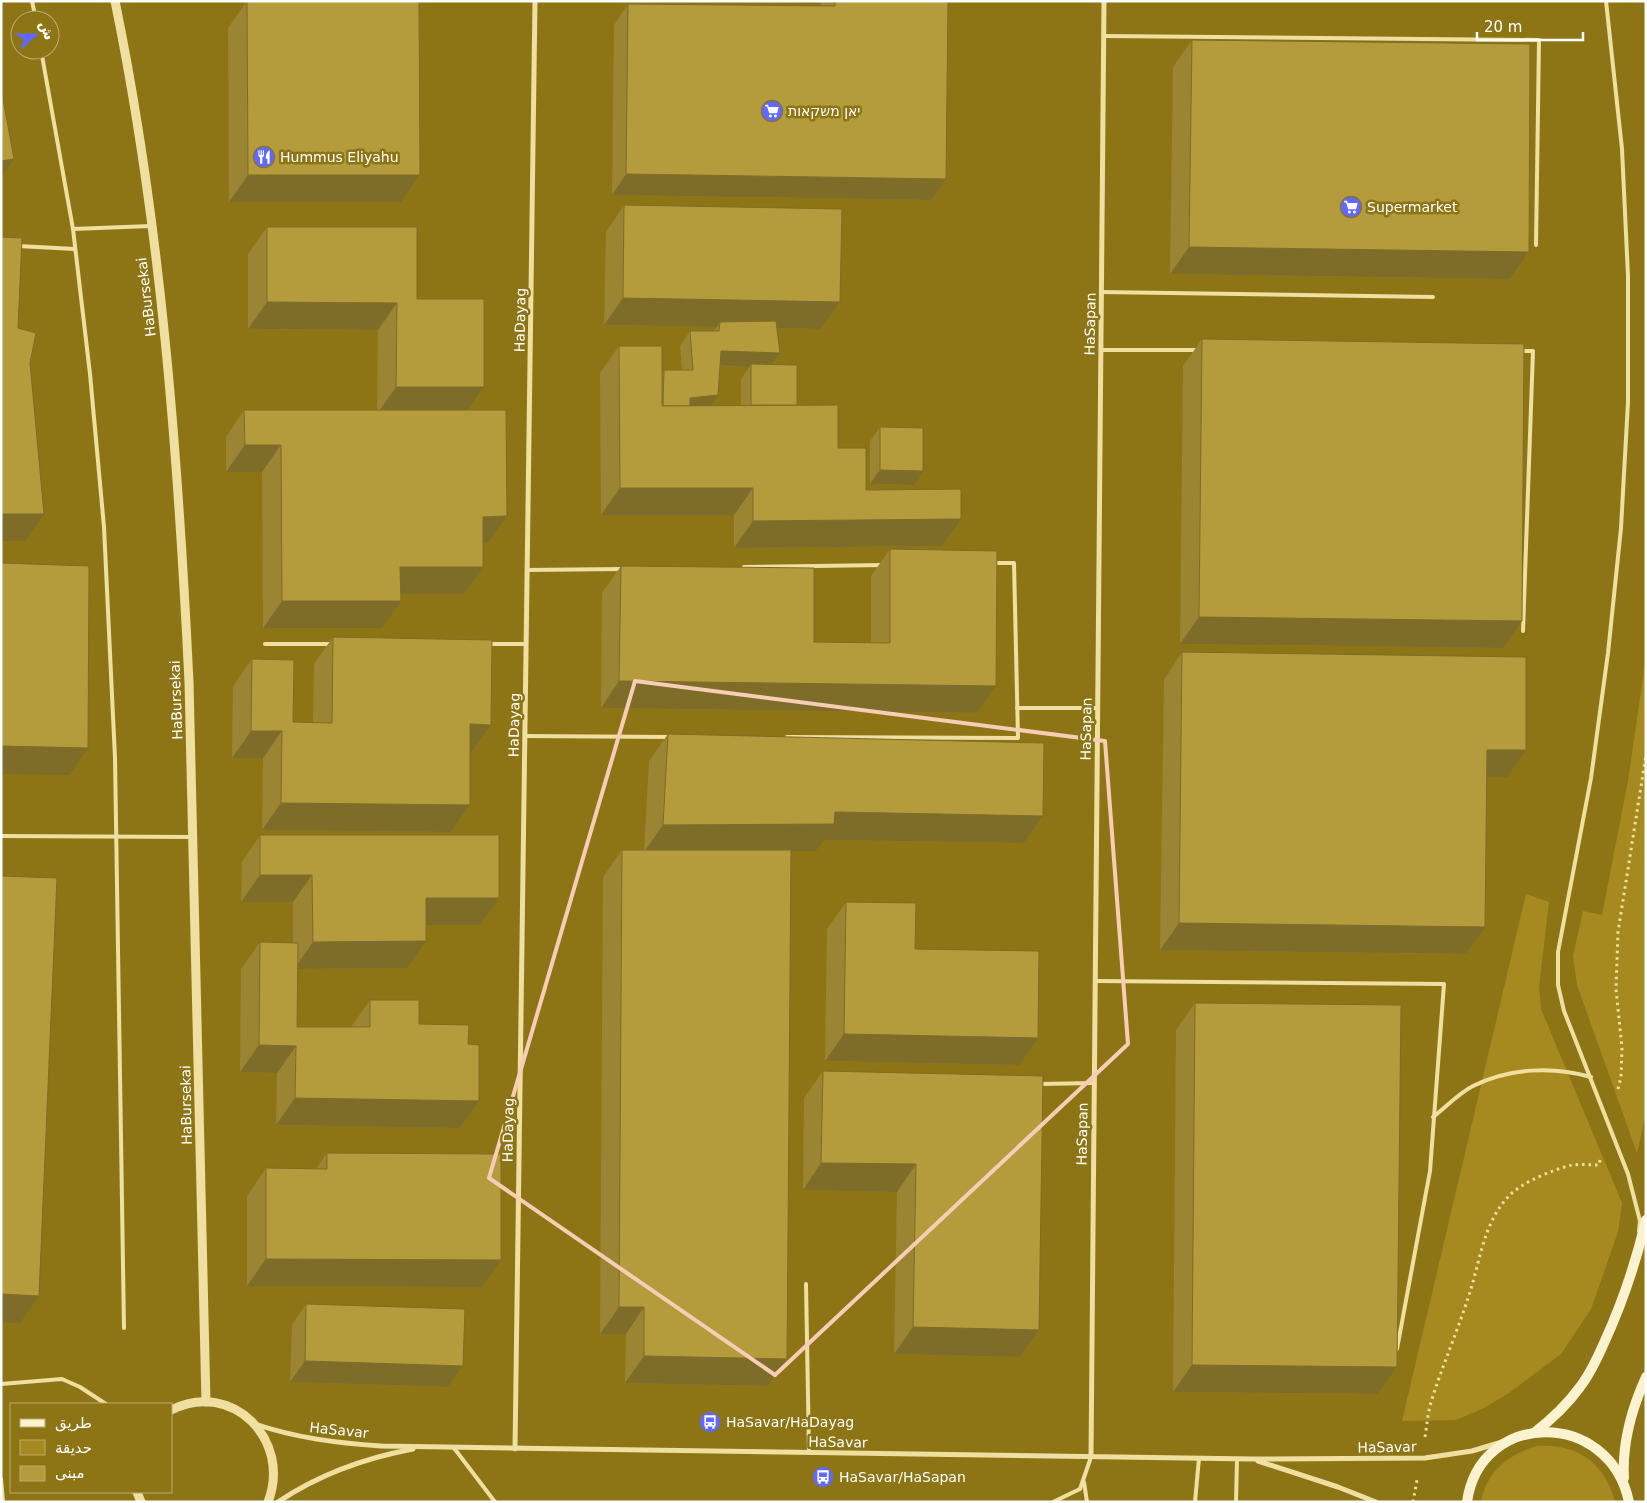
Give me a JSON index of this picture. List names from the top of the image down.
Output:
{
  "streets": {
    "street": [
      "HaBursekai",
      "HaDayag",
      "HaSapan",
      "HaSavar"
    ]
  },
  "crossings": [
    ["HaDayag", "HaSavar"],
    ["HaSapan", "HaSavar"]
  ],
  "places": {
    "supermarket": ["יאן משקאות", "Supermarket"],
    "restaurant": ["Hummus Eliyahu"],
    "bus stop": ["HaSavar/HaDayag", "HaSavar/HaSapan"]
  },
  "legend": ["طريق", "حديقة", "مبنى"],
  "scale_bar": "20 m",
  "north": "right"
}
